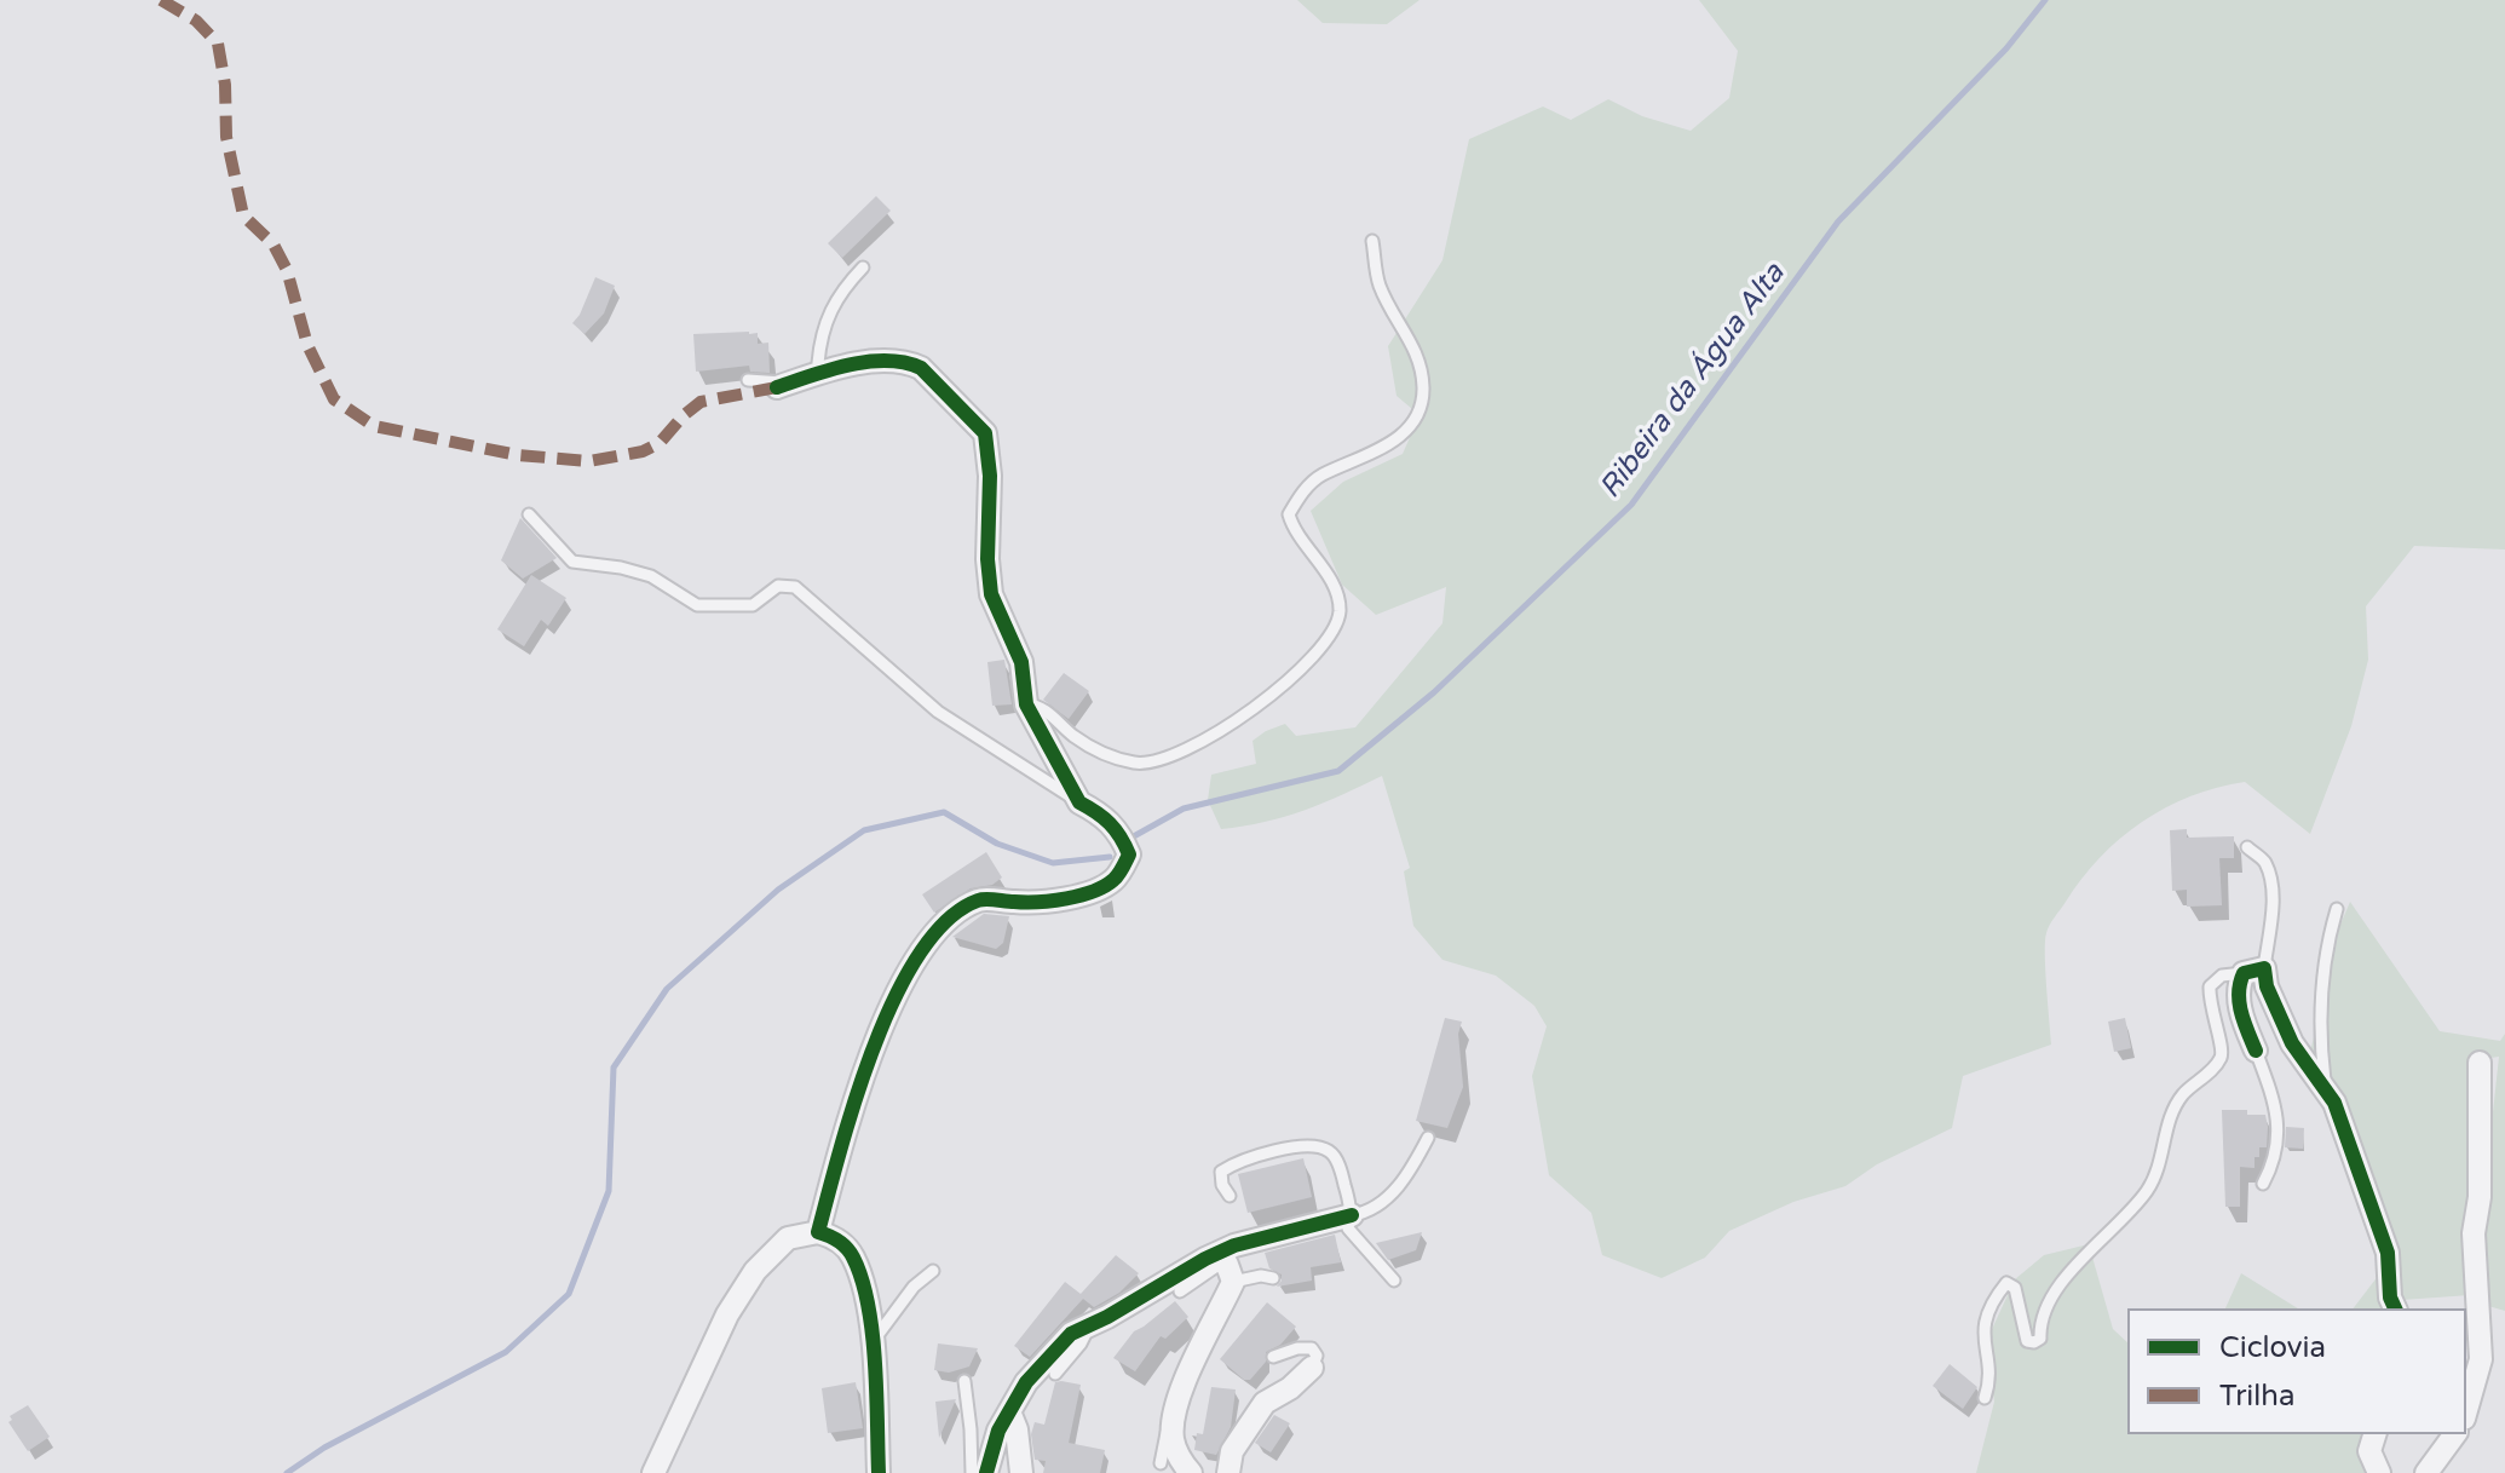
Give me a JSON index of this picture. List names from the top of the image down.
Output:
{
  "water": ["Ribeira da Água Alta"],
  "legend": ["Ciclovia", "Trilha"]
}
